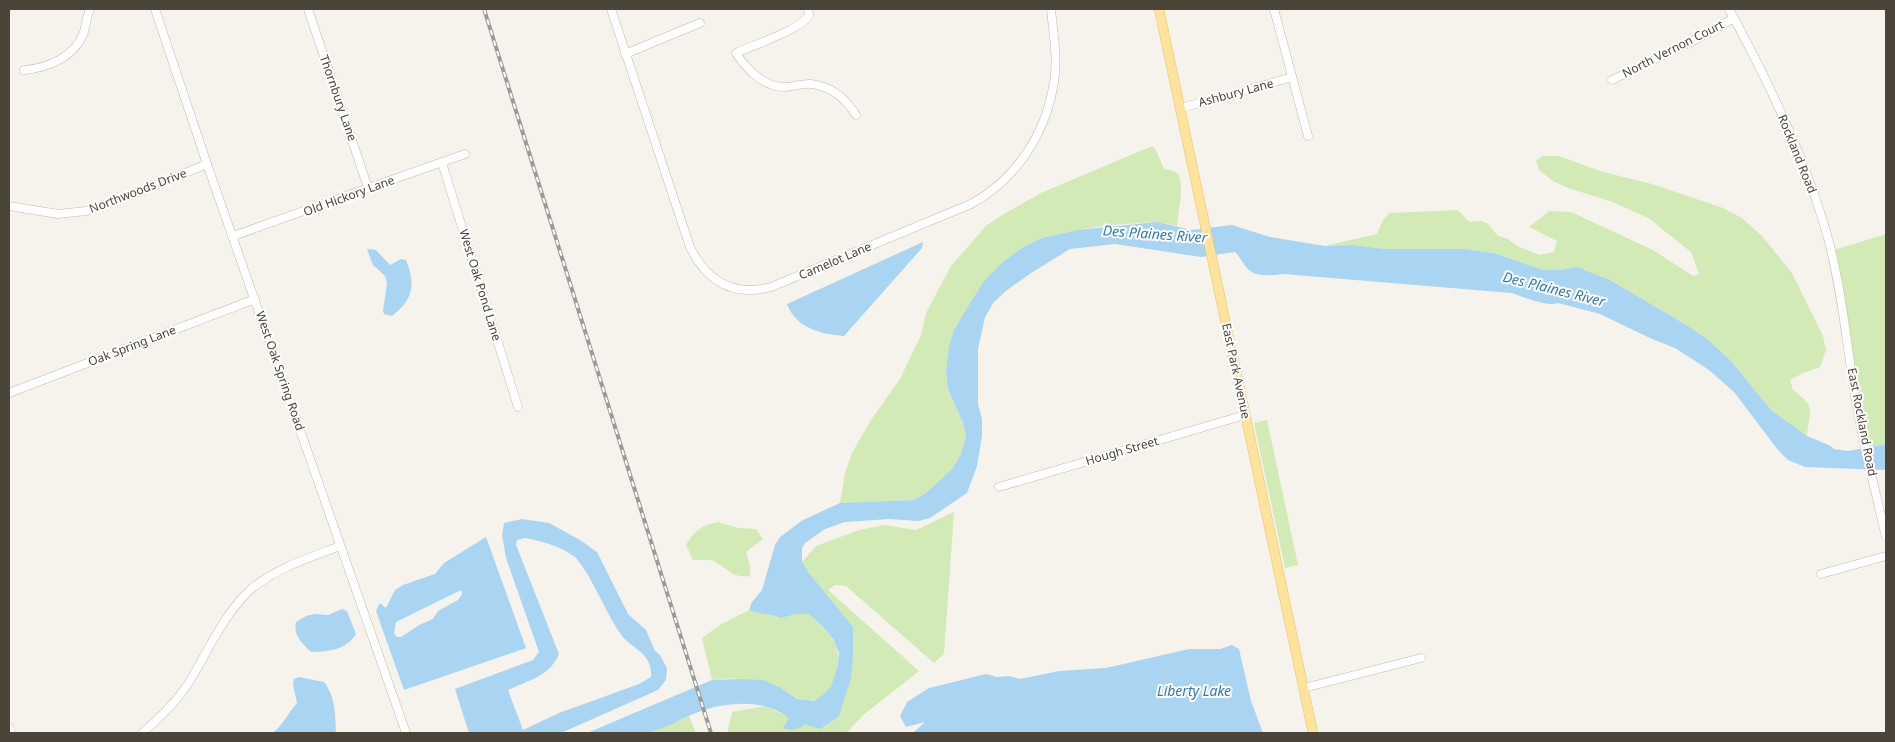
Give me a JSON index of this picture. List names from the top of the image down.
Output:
{
  "streets": {
    "main road": ["East Park Avenue"],
    "street": [
      "North Vernon Court",
      "Ashbury Lane",
      "Thornbury Lane",
      "Rockland Road",
      "Northwoods Drive",
      "Old Hickory Lane",
      "Camelot Lane",
      "West Oak Pond Lane",
      "Oak Spring Lane",
      "West Oak Spring Road",
      "East Rockland Road",
      "Hough Street"
    ]
  },
  "crossings": [
    ["North Vernon Court", "Rockland Road"],
    ["Ashbury Lane", "East Park Avenue"],
    ["Thornbury Lane", "Old Hickory Lane"],
    ["Rockland Road", "East Rockland Road"],
    ["Northwoods Drive", "West Oak Spring Road"],
    ["Old Hickory Lane", "West Oak Pond Lane"],
    ["Old Hickory Lane", "West Oak Spring Road"],
    ["Oak Spring Lane", "West Oak Spring Road"],
    ["East Park Avenue", "Hough Street"]
  ],
  "water": ["Des Plaines River", "Liberty Lake"]
}
